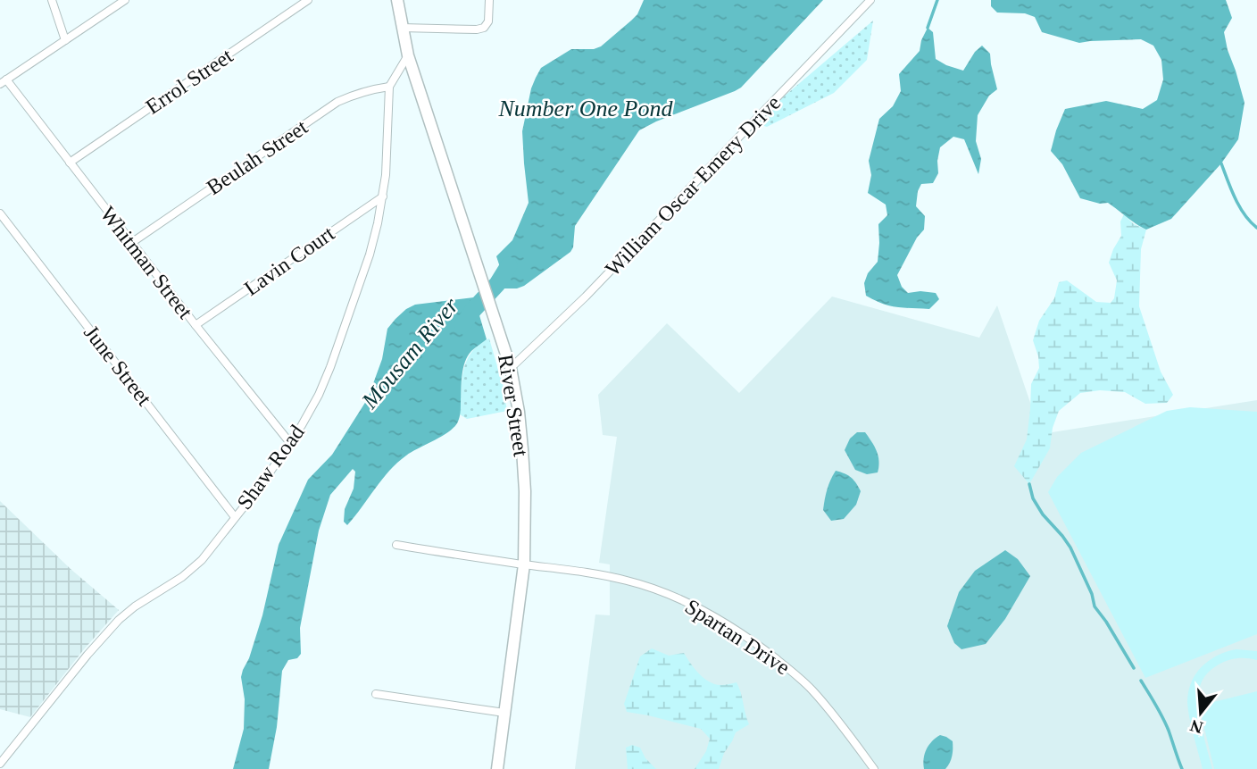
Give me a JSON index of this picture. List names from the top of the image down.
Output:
{
  "streets": {
    "street": [
      "Errol Street",
      "Beulah Street",
      "William Oscar Emery Drive",
      "Lavin Court",
      "Whitman Street",
      "June Street",
      "River Street",
      "Shaw Road",
      "Spartan Drive"
    ]
  },
  "crossings": [
    ["Errol Street", "Whitman Street"],
    ["Beulah Street", "Whitman Street"],
    ["Beulah Street", "Shaw Road"],
    ["William Oscar Emery Drive", "River Street"],
    ["Lavin Court", "Whitman Street"],
    ["Lavin Court", "Shaw Road"],
    ["Whitman Street", "Shaw Road"],
    ["June Street", "Shaw Road"],
    ["River Street", "Spartan Drive"]
  ],
  "water": ["Number One Pond", "Mousam River"],
  "north": "bottom"
}
